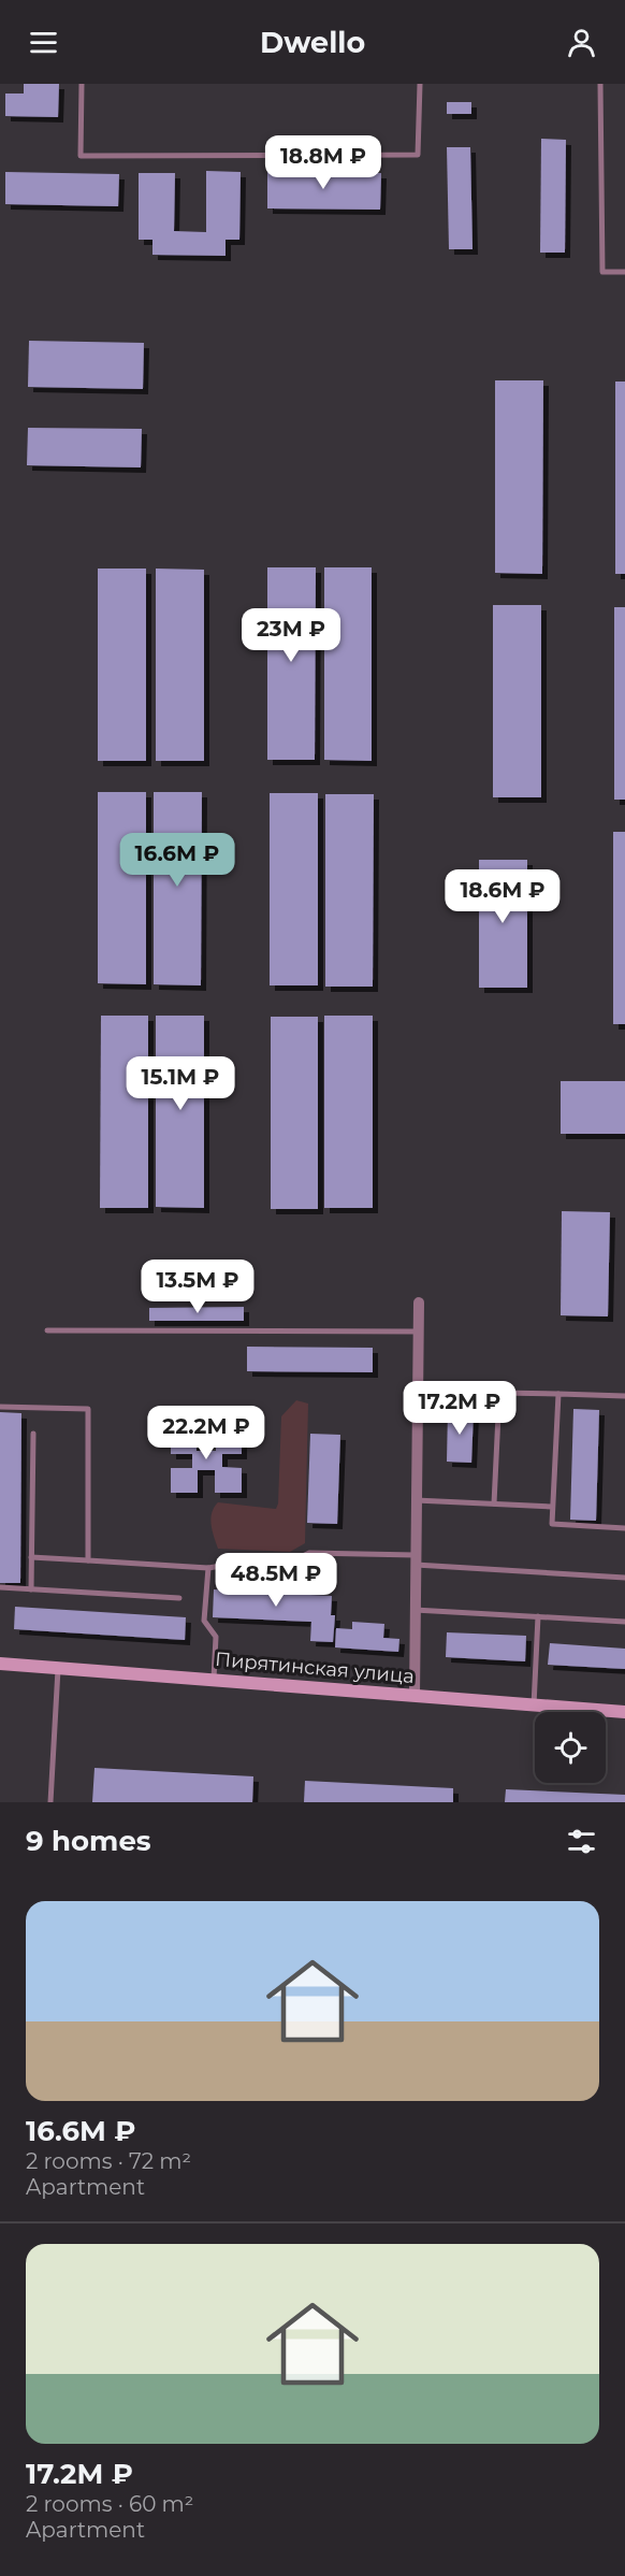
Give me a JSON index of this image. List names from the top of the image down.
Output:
{
  "streets": {
    "street": ["Пирятинская улица"]
  },
  "page": {
    "header": "Dwello",
    "price": [
      "18.8M ₽",
      "23M ₽",
      "16.6M ₽",
      "18.6M ₽",
      "15.1M ₽",
      "13.5M ₽",
      "17.2M ₽",
      "22.2M ₽",
      "48.5M ₽"
    ],
    "heading": "9 homes",
    "list": [
      {
        "name": "16.6M ₽",
        "note": "2 rooms · 72 m² · Apartment"
      },
      {
        "name": "17.2M ₽",
        "note": "2 rooms · 60 m² · Apartment"
      }
    ]
  }
}
